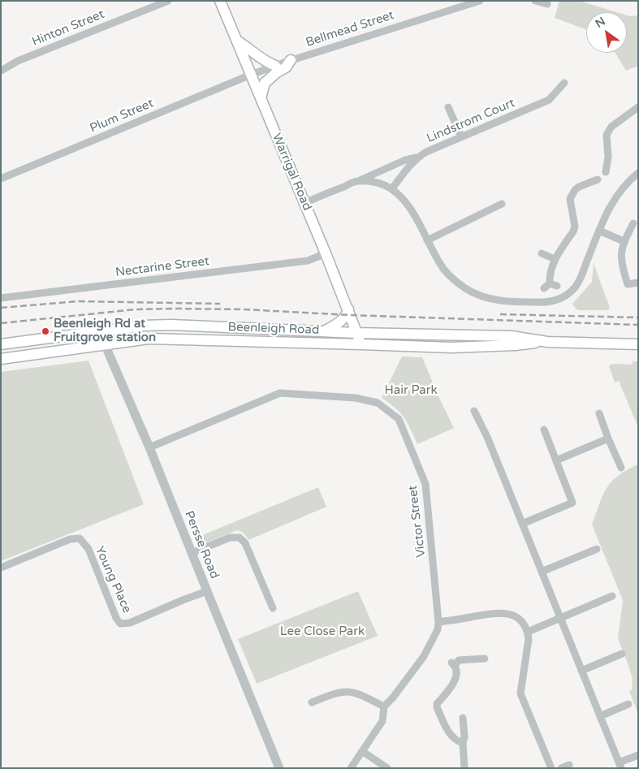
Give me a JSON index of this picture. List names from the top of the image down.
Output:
{
  "streets": {
    "main road": ["Warrigal Road", "Beenleigh Road"],
    "street": [
      "Hinton Street",
      "Bellmead Street",
      "Plum Street",
      "Lindstrom Court",
      "Nectarine Street",
      "Victor Street",
      "Persse Road",
      "Young Place"
    ]
  },
  "crossings": [
    ["Bellmead Street", "Plum Street"],
    ["Bellmead Street", "Warrigal Road"],
    ["Plum Street", "Warrigal Road"],
    ["Warrigal Road", "Nectarine Street"],
    ["Warrigal Road", "Beenleigh Road"],
    ["Beenleigh Road", "Persse Road"],
    ["Victor Street", "Persse Road"],
    ["Persse Road", "Young Place"]
  ],
  "parks": ["Hair Park", "Lee Close Park"],
  "places": ["Beenleigh Rd at Fruitgrove station"],
  "north": "top left"
}
